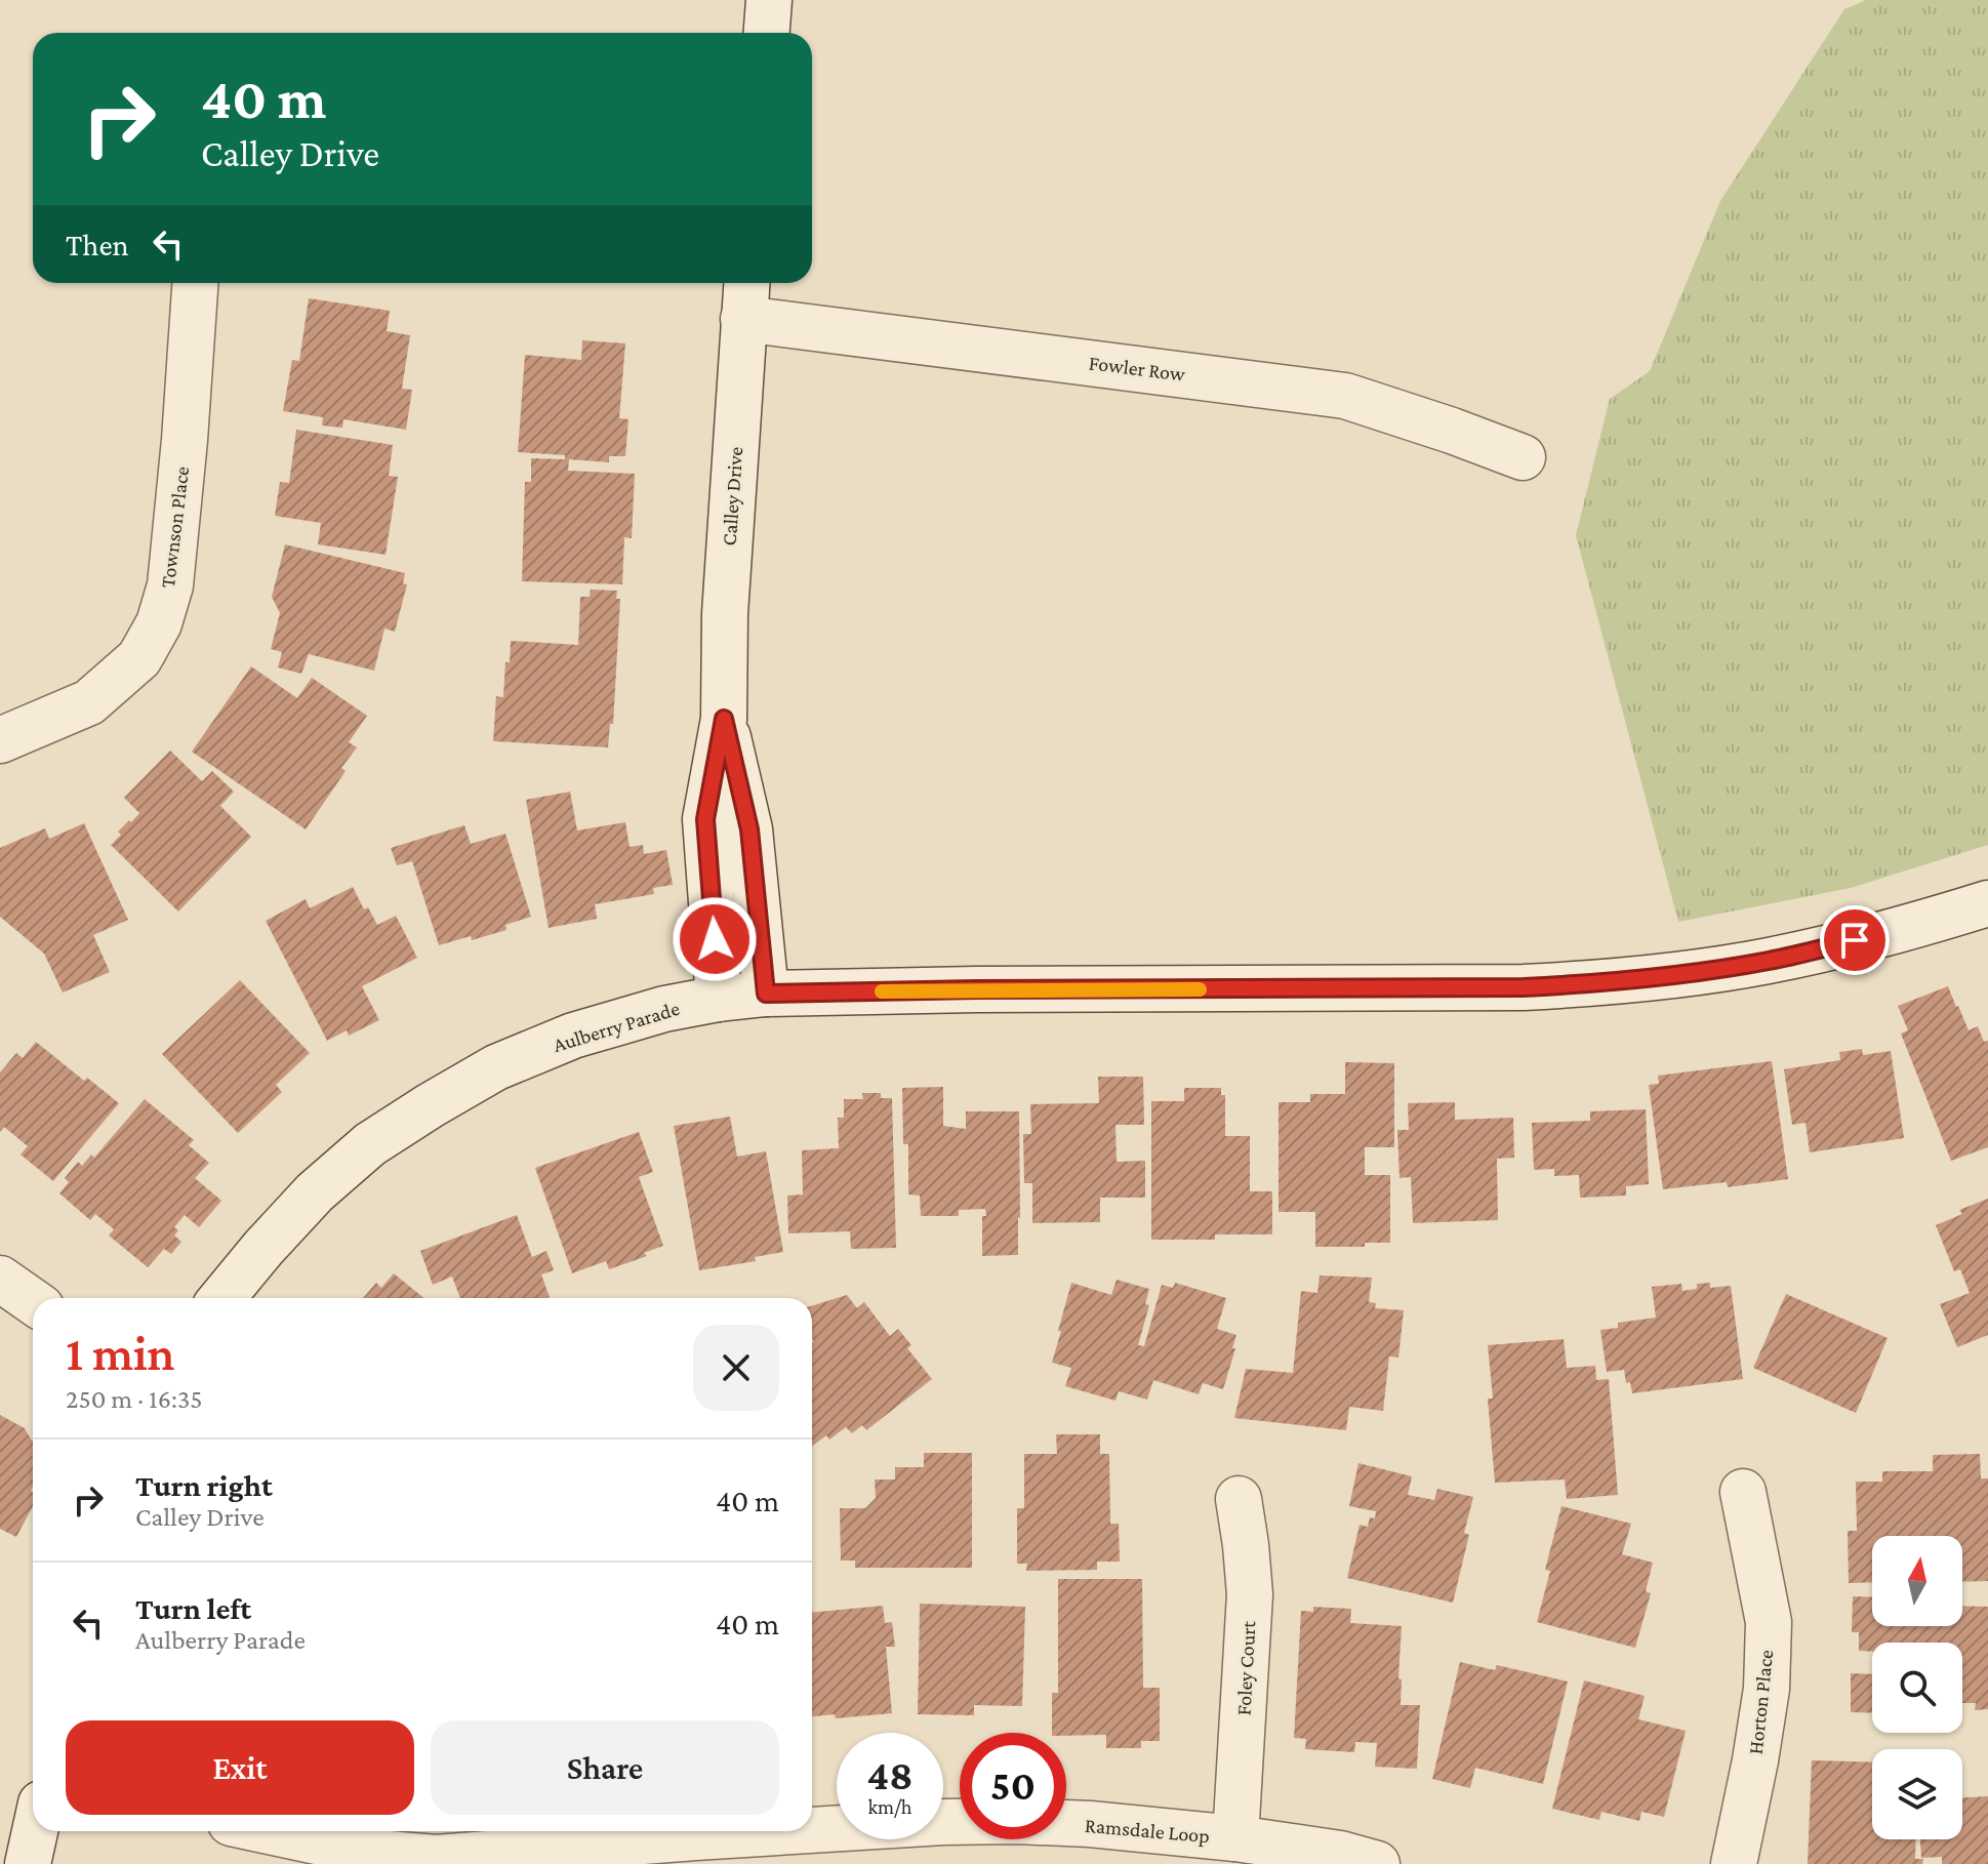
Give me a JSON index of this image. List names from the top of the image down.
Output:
{
  "streets": {
    "street": [
      "Fowler Row",
      "Calley Drive",
      "Townson Place",
      "Aulberry Parade",
      "Foley Court",
      "Horton Place",
      "Ramsdale Loop"
    ]
  },
  "crossings": [
    ["Fowler Row", "Calley Drive"],
    ["Calley Drive", "Aulberry Parade"],
    ["Foley Court", "Ramsdale Loop"]
  ],
  "north": "top",
  "page": {
    "turn": ["40 m", "Calley Drive"],
    "then": "Then",
    "heading": ["1 min", "250 m · 16:35"],
    "list": [
      {
        "name": "Turn right",
        "note": "Calley Drive",
        "value": "40 m"
      },
      {
        "name": "Turn left",
        "note": "Aulberry Parade",
        "value": "40 m"
      }
    ],
    "buttons": ["Exit", "Share"],
    "speed": "48 km/h",
    "limit": "50"
  }
}
